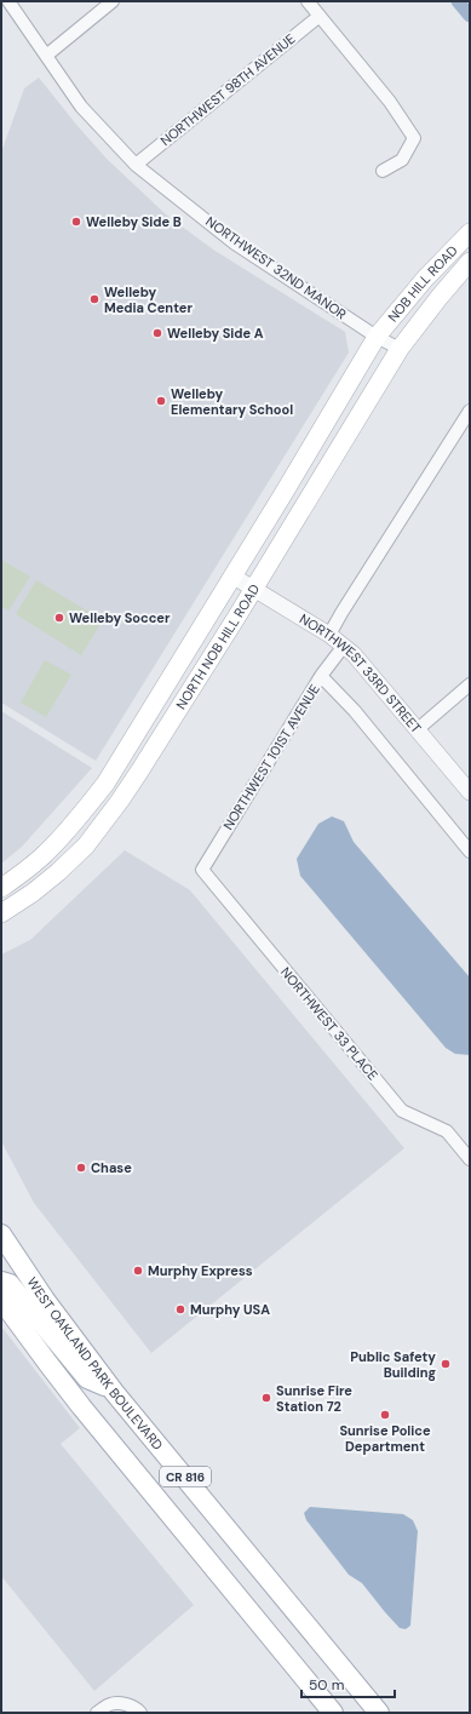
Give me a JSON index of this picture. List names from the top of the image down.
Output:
{
  "streets": {
    "main road": [
      "NOB HILL ROAD",
      "NORTH NOB HILL ROAD",
      "WEST OAKLAND PARK BOULEVARD",
      "CR 816"
    ],
    "street": [
      "NORTHWEST 98TH AVENUE",
      "NORTHWEST 32ND MANOR",
      "NORTHWEST 33RD STREET",
      "NORTHWEST 101ST AVENUE",
      "NORTHWEST 33 PLACE"
    ]
  },
  "crossings": [
    ["NORTHWEST 98TH AVENUE", "NORTHWEST 32ND MANOR"],
    ["NORTHWEST 32ND MANOR", "NOB HILL ROAD"],
    ["NORTHWEST 32ND MANOR", "NORTH NOB HILL ROAD"],
    ["NOB HILL ROAD", "NORTH NOB HILL ROAD"],
    ["NORTH NOB HILL ROAD", "NORTHWEST 33RD STREET"],
    ["NORTHWEST 33RD STREET", "NORTHWEST 101ST AVENUE"],
    ["NORTHWEST 101ST AVENUE", "NORTHWEST 33 PLACE"]
  ],
  "places": [
    "Welleby Side B",
    "Welleby Media Center",
    "Welleby Side A",
    "Welleby Elementary School",
    "Welleby Soccer",
    "Chase",
    "Murphy Express",
    "Murphy USA",
    "Public Safety Building",
    "Sunrise Fire Station 72",
    "Sunrise Police Department"
  ],
  "scale_bar": "50 m"
}
